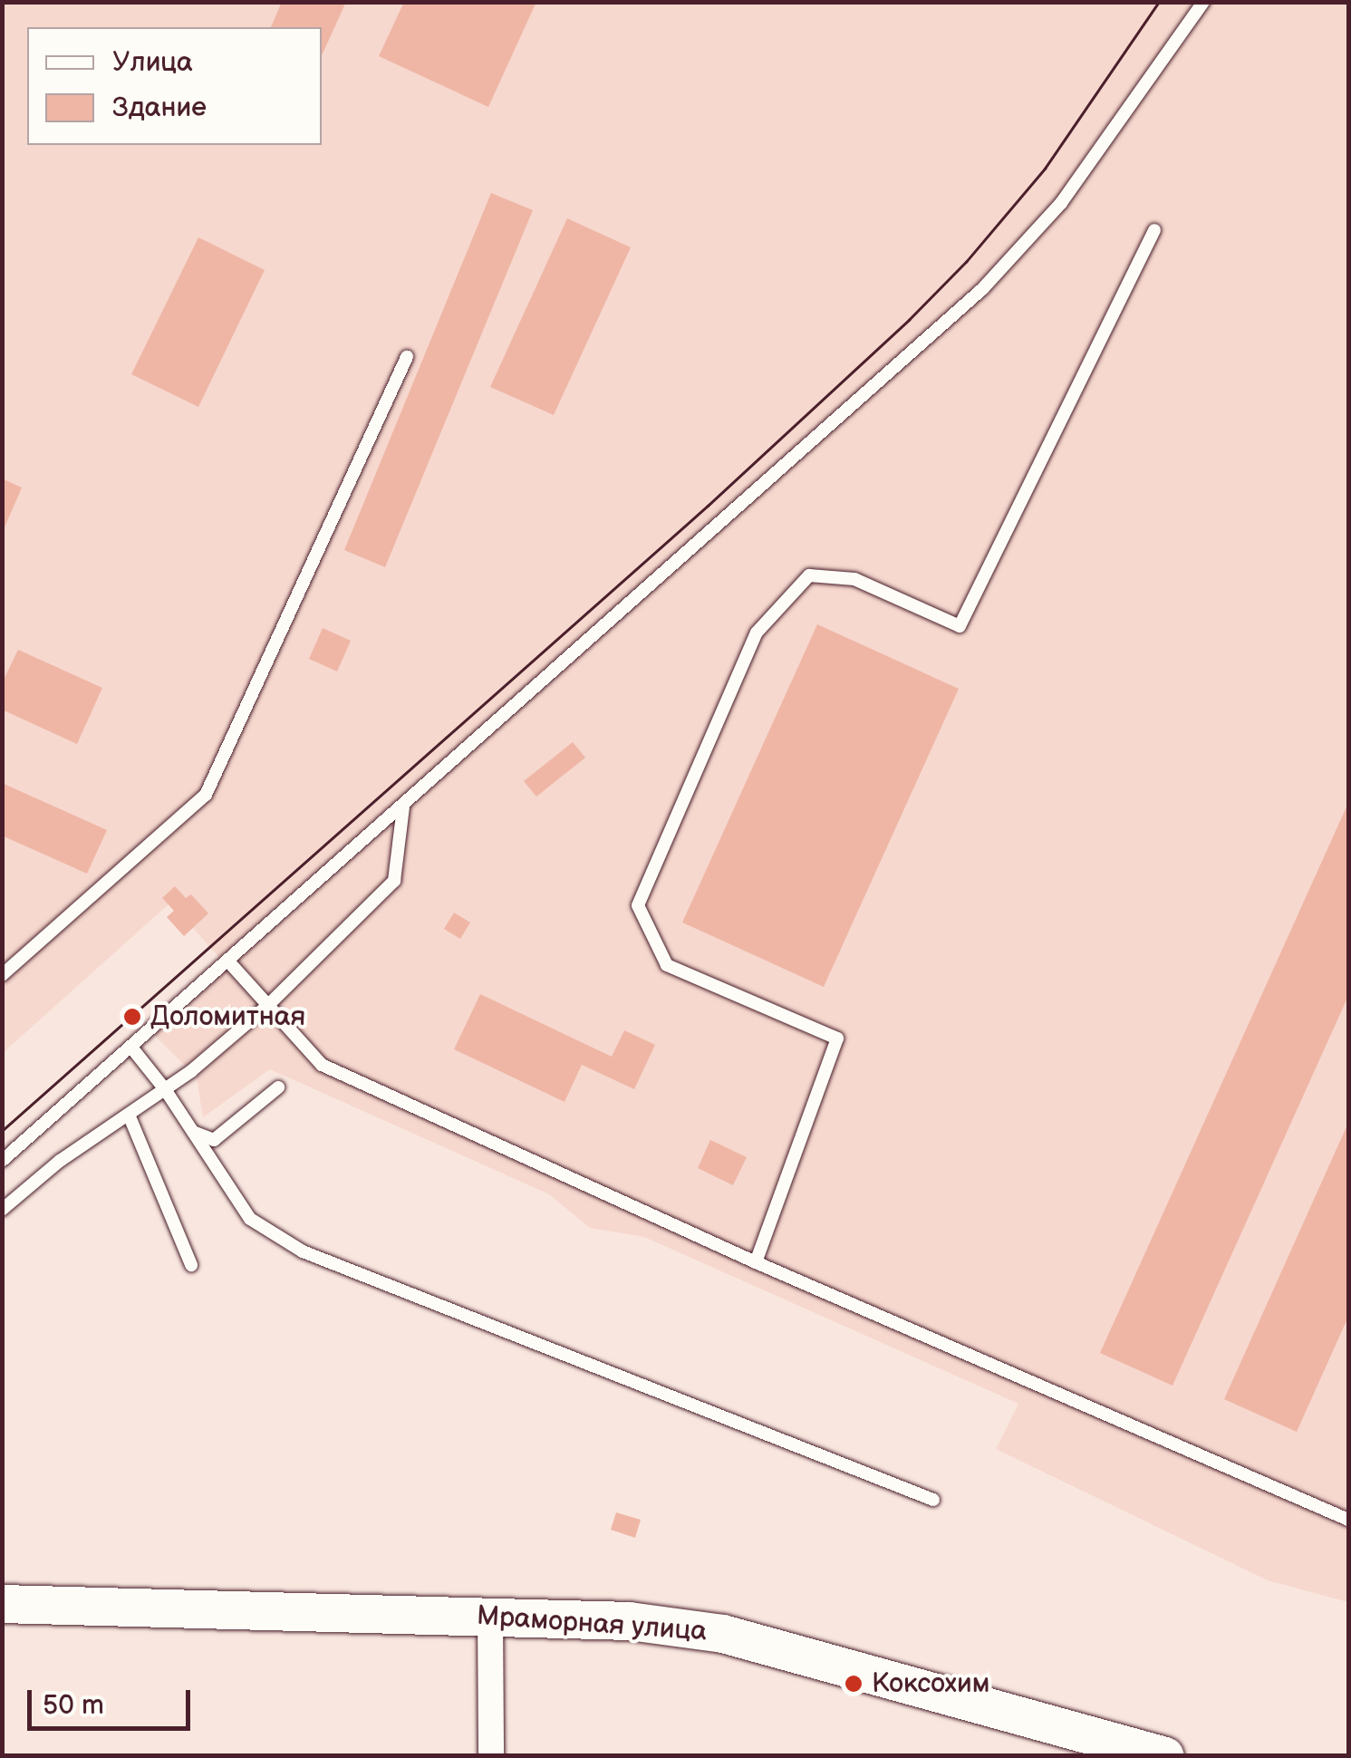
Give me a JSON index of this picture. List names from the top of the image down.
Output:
{
  "streets": {
    "main road": ["Мраморная улица"]
  },
  "places": ["Доломитная", "Коксохим"],
  "legend": ["Улица", "Здание"],
  "scale_bar": "50 m"
}
